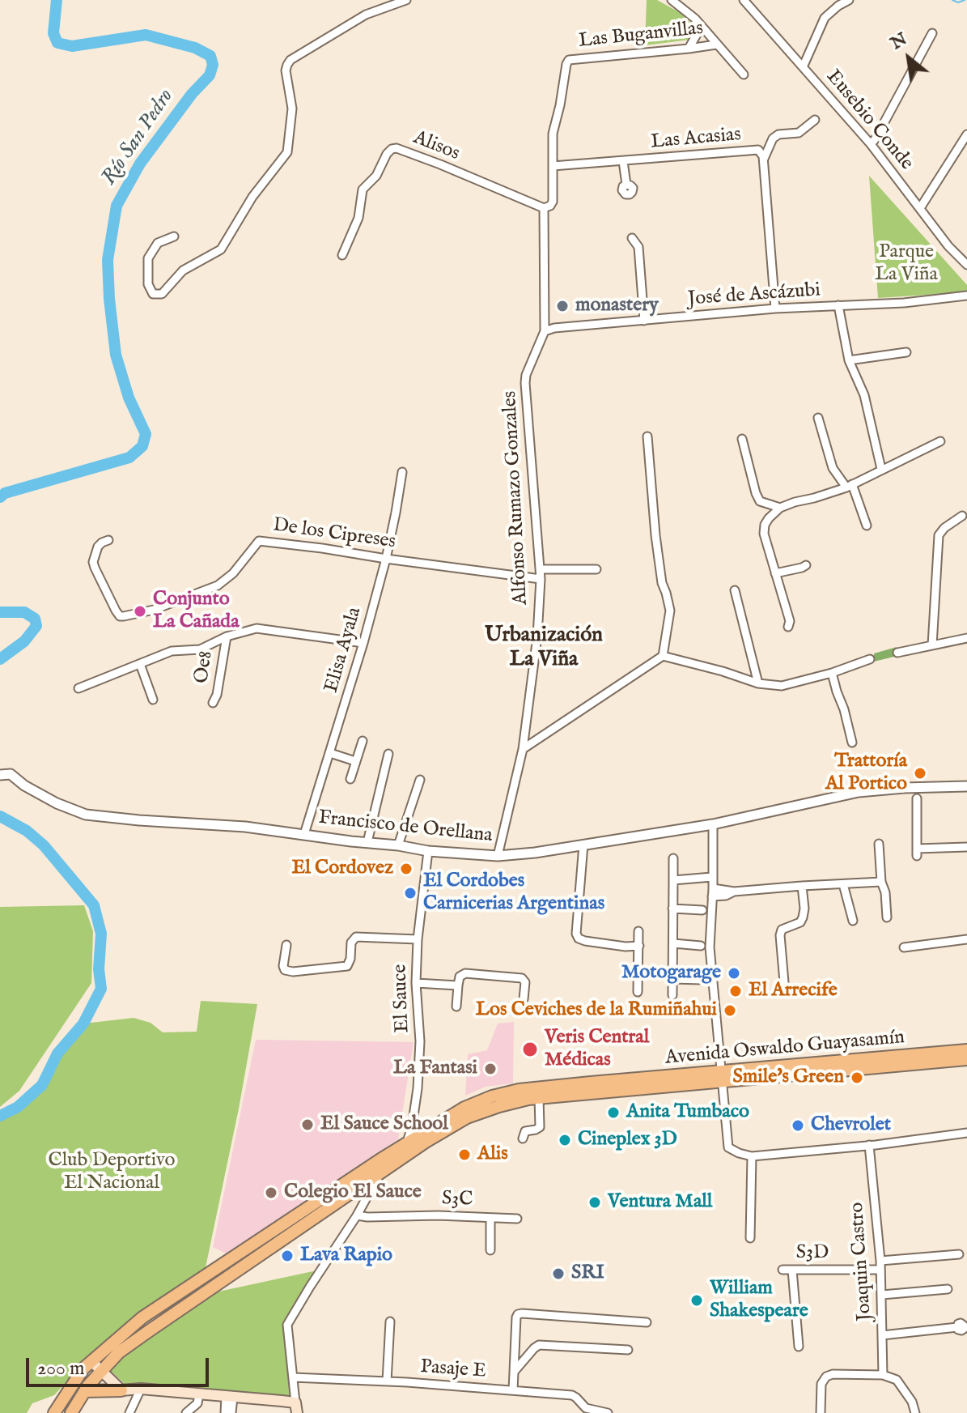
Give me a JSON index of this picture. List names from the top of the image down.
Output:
{
  "streets": {
    "main road": ["Avenida Oswaldo Guayasamín"],
    "street": [
      "Las Buganvillas",
      "Eusebio Conde",
      "Las Acasias",
      "Alisos",
      "José de Ascázubi",
      "Alfonso Rumazo Gonzales",
      "De los Cipreses",
      "Elisa Ayala",
      "Oe8",
      "Francisco de Orellana",
      "El Sauce",
      "S3C",
      "S3D",
      "Joaquin Castro",
      "Pasaje E"
    ]
  },
  "crossings": [
    ["Las Buganvillas", "Las Acasias"],
    ["Las Acasias", "José de Ascázubi"],
    ["José de Ascázubi", "Alfonso Rumazo Gonzales"],
    ["Alfonso Rumazo Gonzales", "De los Cipreses"],
    ["Alfonso Rumazo Gonzales", "Francisco de Orellana"],
    ["De los Cipreses", "Elisa Ayala"],
    ["Elisa Ayala", "Francisco de Orellana"],
    ["Francisco de Orellana", "El Sauce"],
    ["El Sauce", "Avenida Oswaldo Guayasamín"],
    ["S3D", "Joaquin Castro"]
  ],
  "districts": ["Urbanización La Viña"],
  "water": ["Río San Pedro"],
  "parks": ["Parque La Viña", "Club Deportivo El Nacional"],
  "places": [
    "monastery",
    "Conjunto La Cañada",
    "Trattoría Al Portico",
    "El Cordovez",
    "El Cordobes Carnicerias Argentinas",
    "Motogarage",
    "El Arrecife",
    "Los Ceviches de la Rumiñahui",
    "Veris Central Médicas",
    "La Fantasi",
    "Smile's Green",
    "Anita Tumbaco",
    "El Sauce School",
    "Chevrolet",
    "Cineplex 3D",
    "Alis",
    "Colegio El Sauce",
    "Ventura Mall",
    "Lava Rapio",
    "SRI",
    "William Shakespeare"
  ],
  "scale_bar": "200 m",
  "north": "top left"
}
